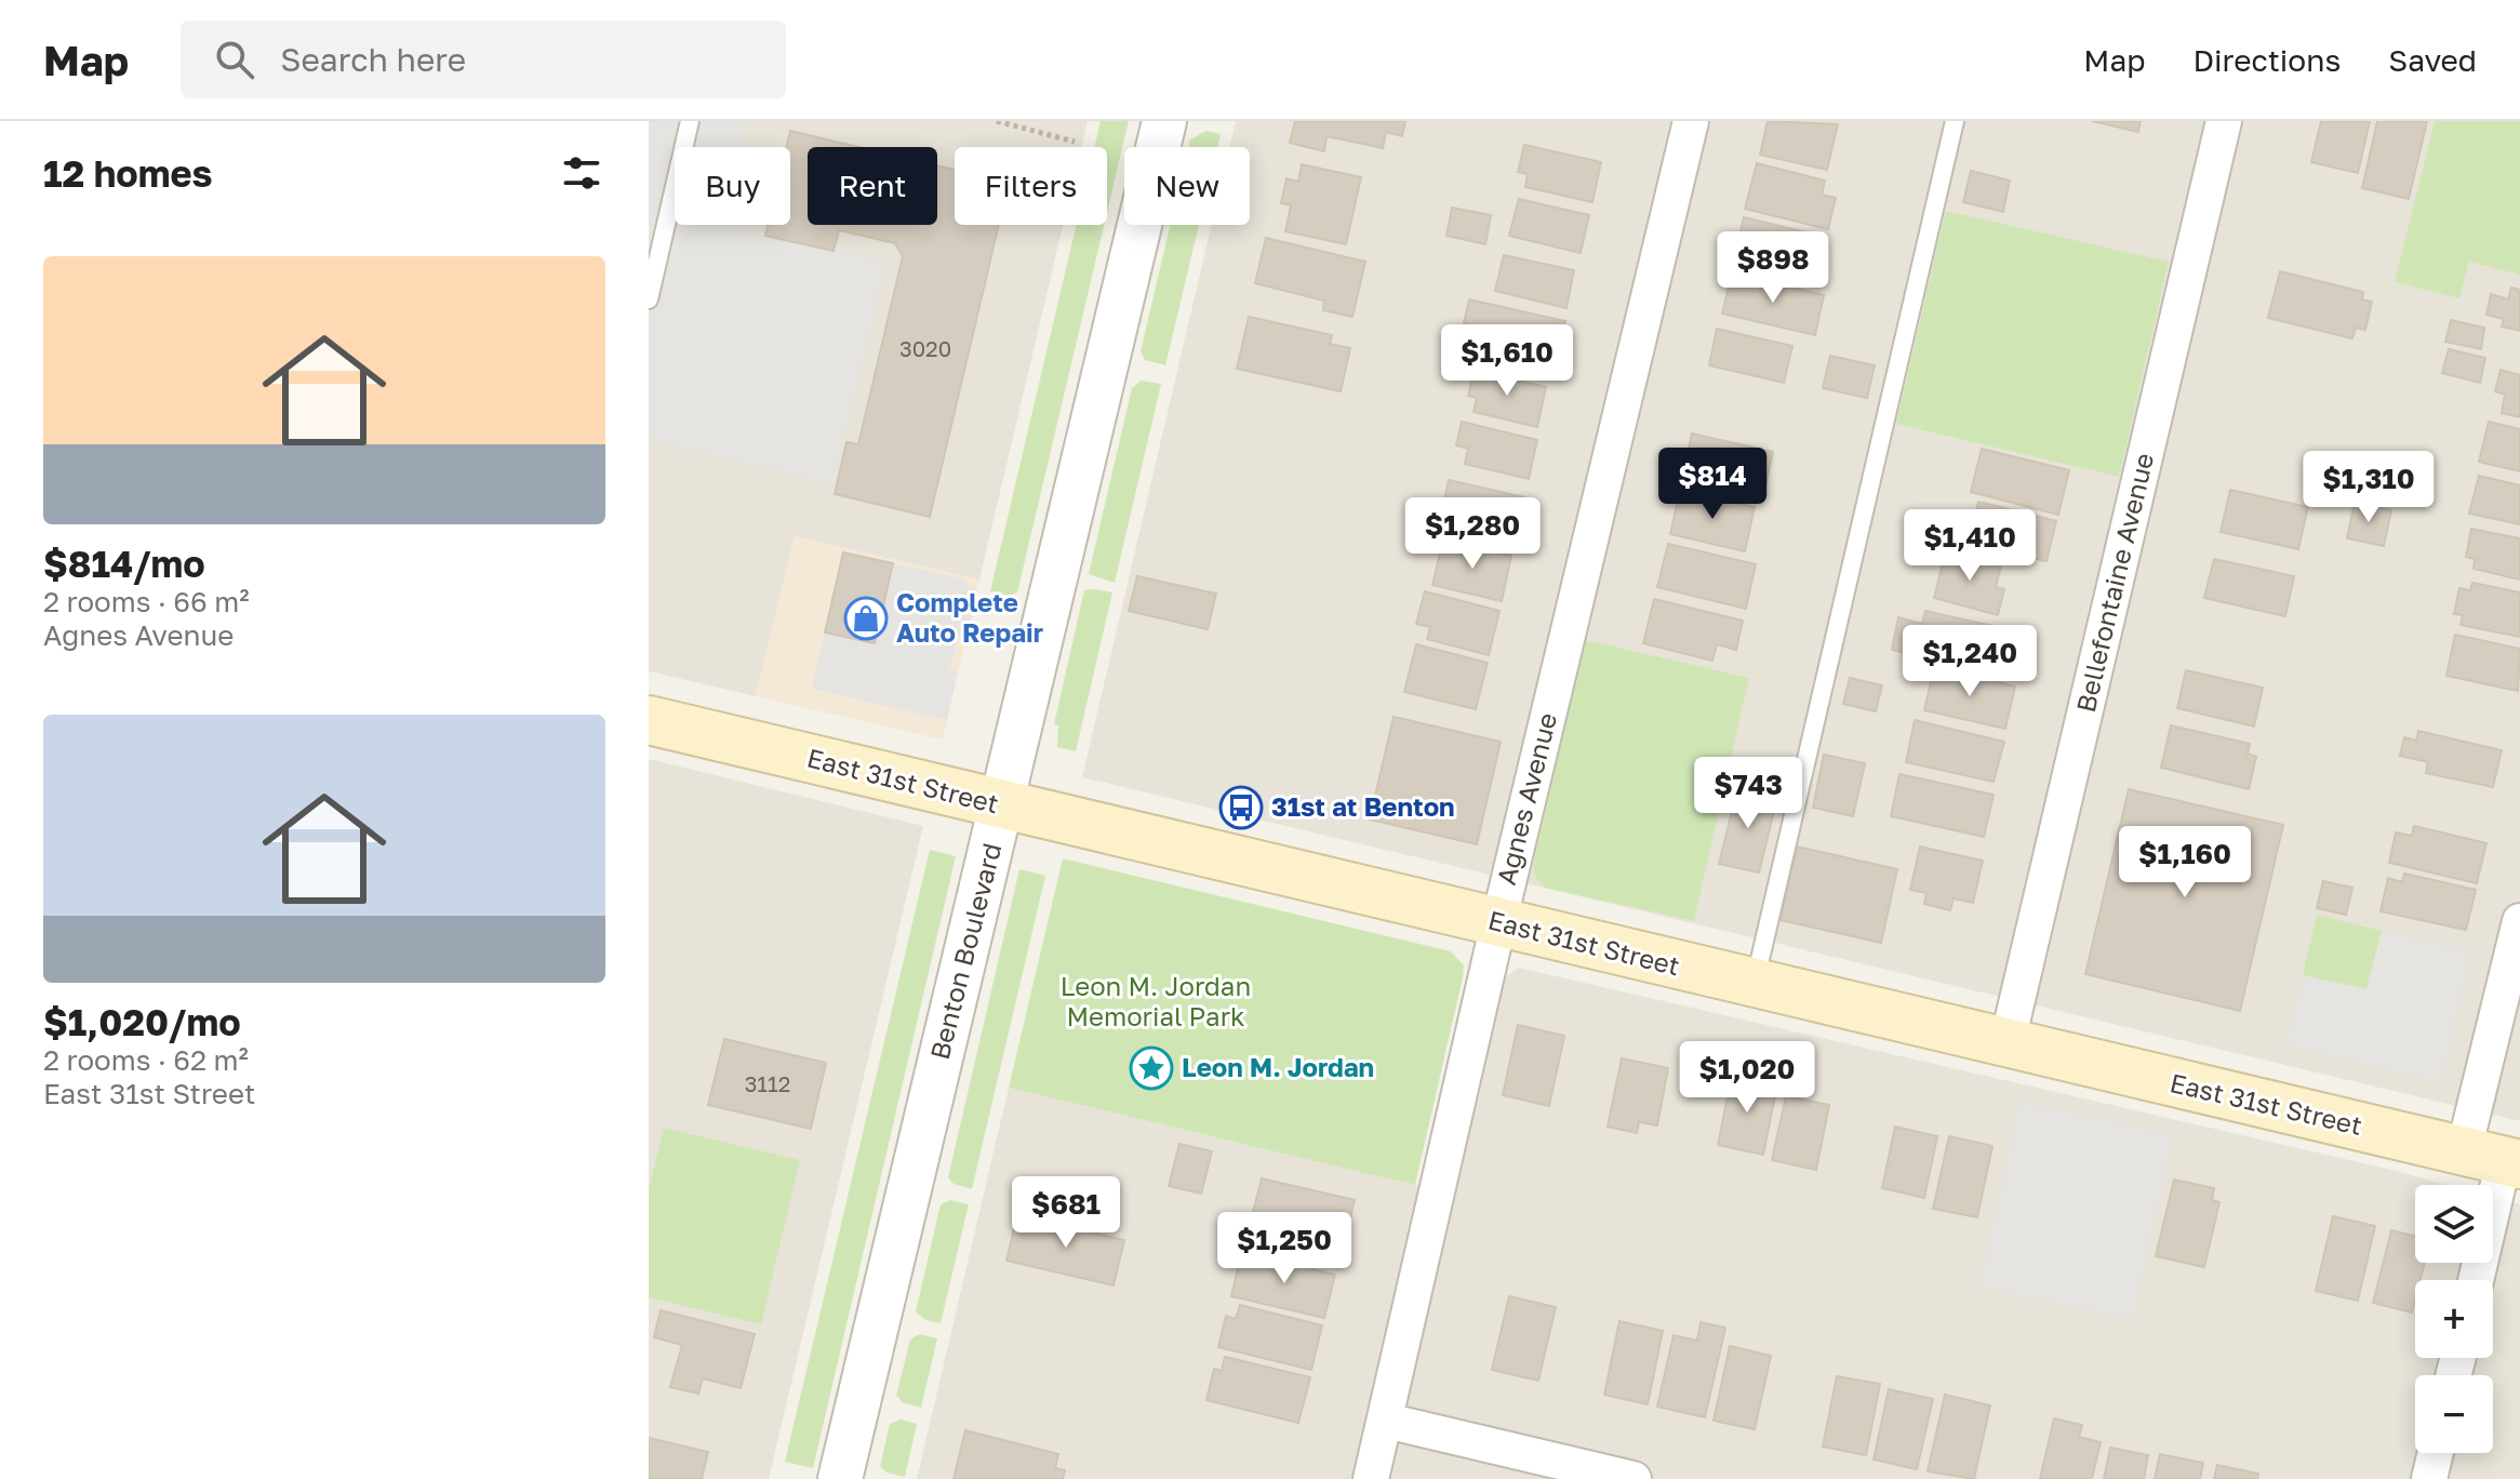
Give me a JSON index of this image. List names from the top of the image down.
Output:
{
  "streets": {
    "main road": ["East 31st Street"],
    "street": ["Bellefontaine Avenue", "Agnes Avenue", "Benton Boulevard"]
  },
  "crossings": [
    ["Bellefontaine Avenue", "East 31st Street"],
    ["East 31st Street", "Agnes Avenue"],
    ["East 31st Street", "Benton Boulevard"]
  ],
  "parks": ["Leon M. Jordan Memorial Park"],
  "places": {
    "shop": ["Complete Auto Repair"],
    "bus stop": ["31st at Benton"],
    "place": ["Leon M. Jordan"]
  },
  "house_numbers": ["3020", "3112"],
  "page": {
    "header": "Map",
    "search": "Search here",
    "nav": ["Map", "Directions", "Saved"],
    "heading": "12 homes",
    "chip": [
      "Buy",
      "Rent",
      "Filters",
      "New"
    ],
    "list": [
      {
        "name": "$814/mo",
        "note": "2 rooms · 66 m² · Agnes Avenue"
      },
      {
        "name": "$1,020/mo",
        "note": "2 rooms · 62 m² · East 31st Street"
      }
    ],
    "price": [
      "$898",
      "$1,610",
      "$814",
      "$1,310",
      "$1,280",
      "$1,410",
      "$1,240",
      "$743",
      "$1,160",
      "$1,020",
      "$681",
      "$1,250"
    ],
    "map_buttons": ["+", "−"]
  }
}
